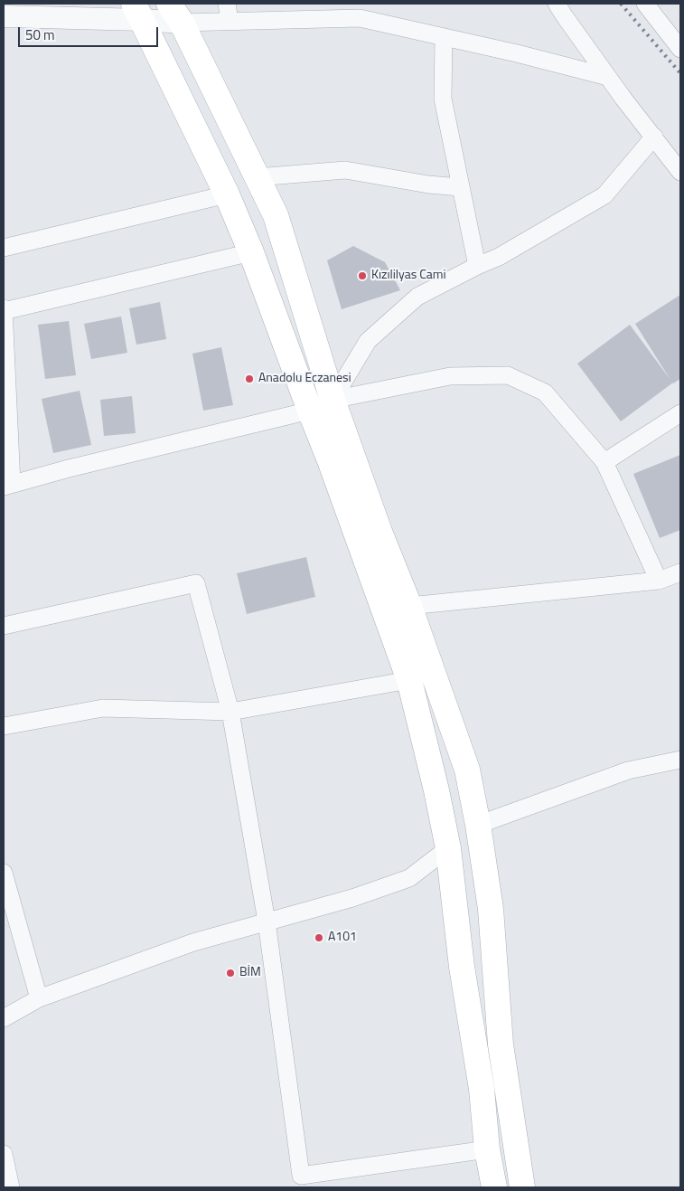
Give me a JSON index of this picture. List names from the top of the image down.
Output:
{
  "places": [
    "Kızılilyas Cami",
    "Anadolu Eczanesi",
    "A101",
    "BİM"
  ],
  "scale_bar": "50 m"
}
